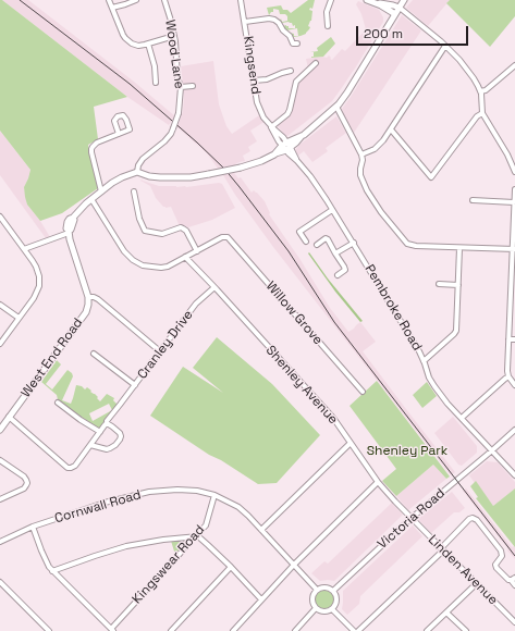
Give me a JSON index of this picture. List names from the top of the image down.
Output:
{
  "streets": {
    "main road": ["West End Road"],
    "street": [
      "Wood Lane",
      "Kingsend",
      "Pembroke Road",
      "Willow Grove",
      "Cranley Drive",
      "Shenley Avenue",
      "Cornwall Road",
      "Victoria Road",
      "Kingswear Road",
      "Linden Avenue"
    ]
  },
  "crossings": [
    ["Kingsend", "Pembroke Road"],
    ["Pembroke Road", "Victoria Road"],
    ["Cranley Drive", "West End Road"],
    ["Cranley Drive", "Shenley Avenue"],
    ["Shenley Avenue", "Victoria Road"],
    ["Shenley Avenue", "Linden Avenue"],
    ["Cornwall Road", "Victoria Road"],
    ["Cornwall Road", "Kingswear Road"],
    ["Victoria Road", "Linden Avenue"]
  ],
  "parks": ["Shenley Park"],
  "scale_bar": "200 m"
}
